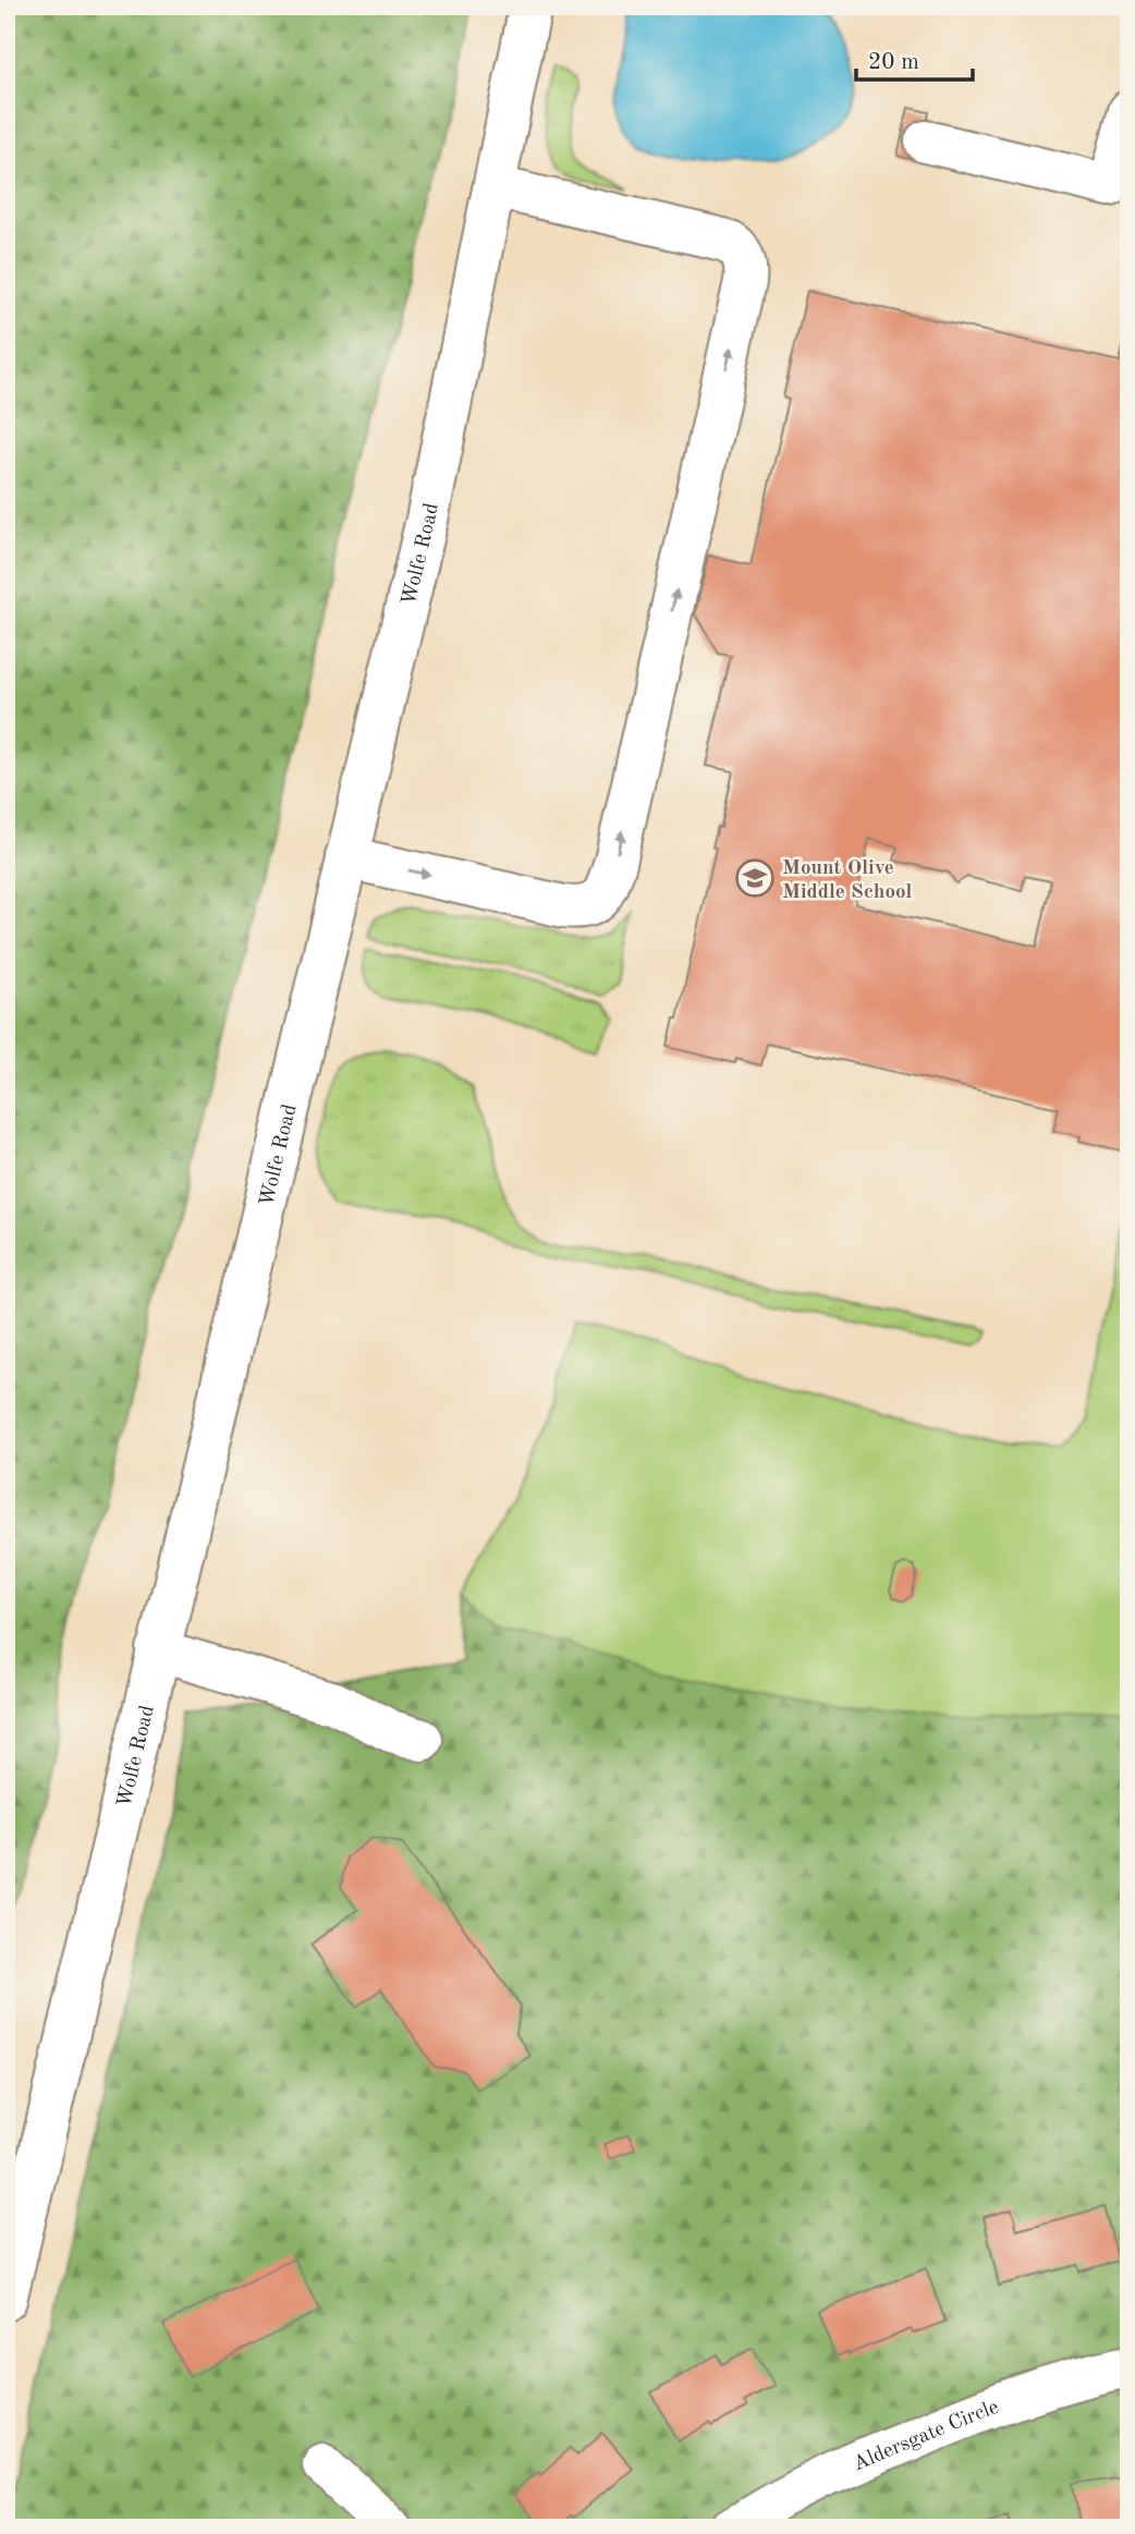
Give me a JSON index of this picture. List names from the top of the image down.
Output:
{
  "streets": {
    "main road": ["Wolfe Road", "Aldersgate Circle"]
  },
  "places": {
    "school or university": ["Mount Olive Middle School"]
  },
  "scale_bar": "20 m"
}
